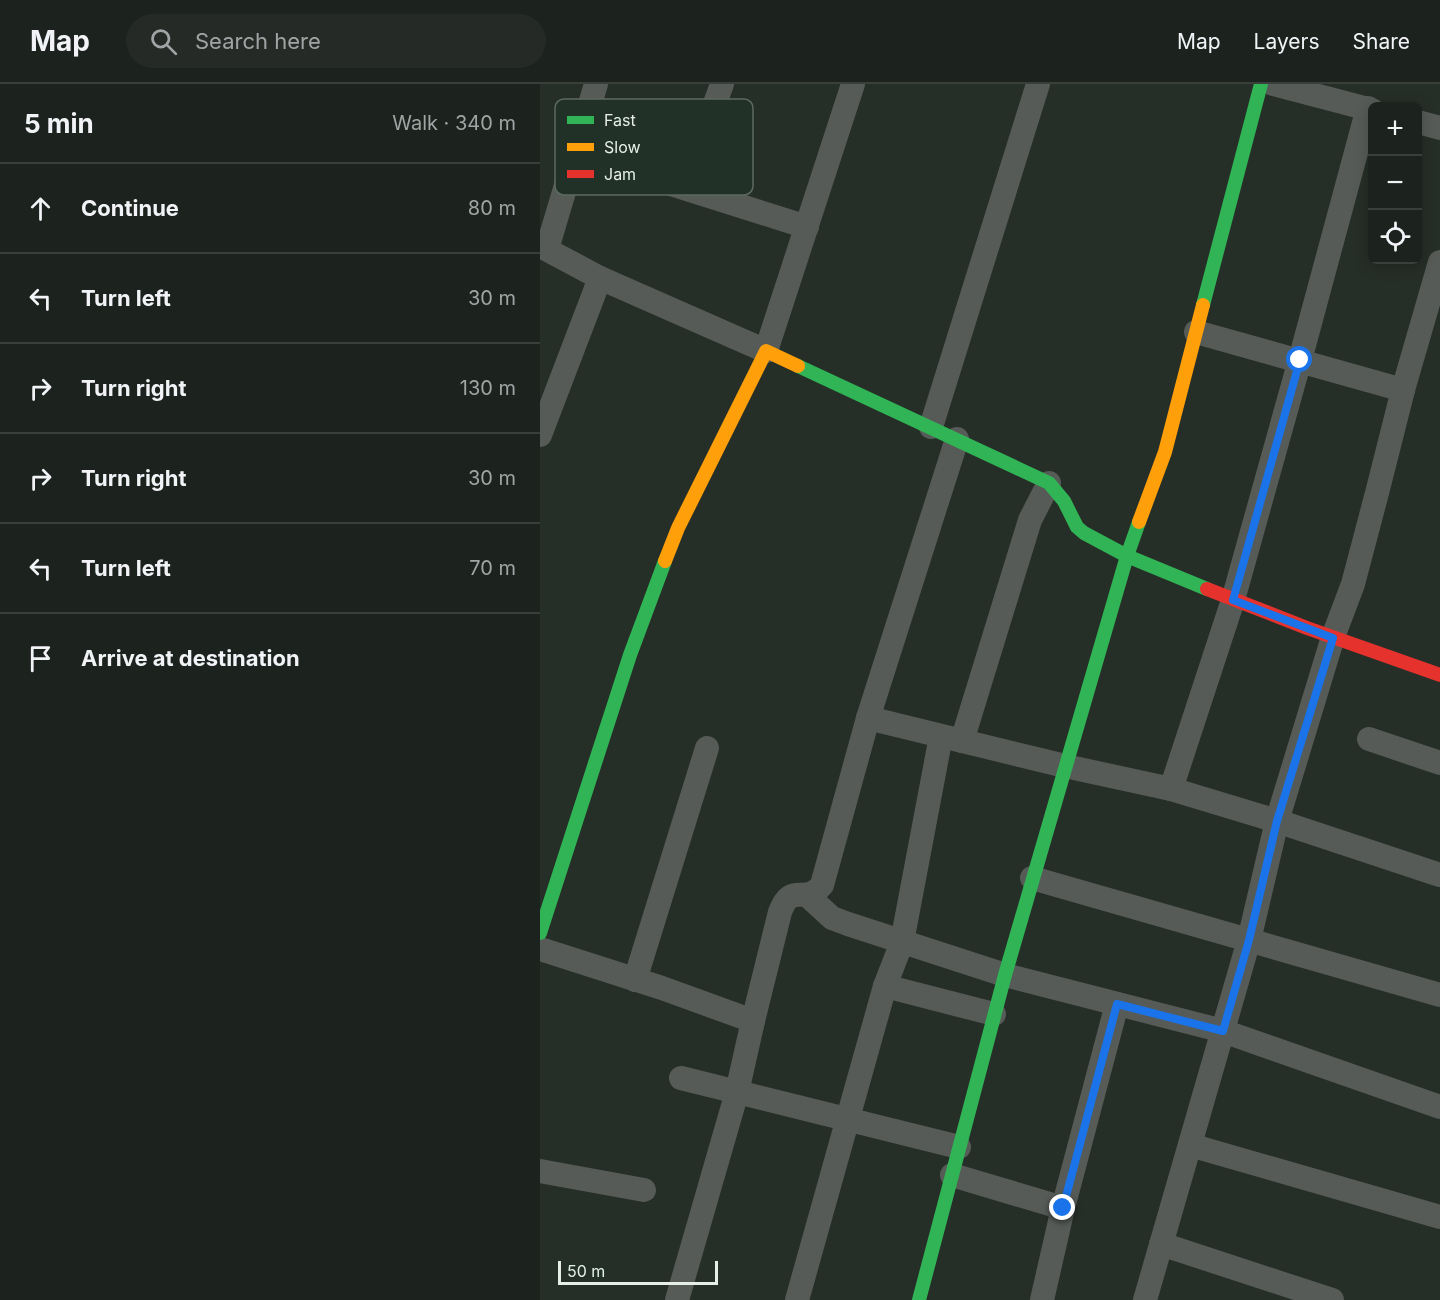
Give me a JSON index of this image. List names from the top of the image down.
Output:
{
  "legend": ["Fast", "Slow", "Jam"],
  "scale_bar": "50 m",
  "page": {
    "header": "Map",
    "search": "Search here",
    "nav": ["Map", "Layers", "Share"],
    "heading": ["5 min", "Walk · 340 m"],
    "map_buttons": ["+", "−"],
    "list": [
      ["Continue", "80 m"],
      ["Turn left", "30 m"],
      ["Turn right", "130 m"],
      ["Turn right", "30 m"],
      ["Turn left", "70 m"],
      "Arrive at destination"
    ],
    "scale": "50 m"
  }
}
